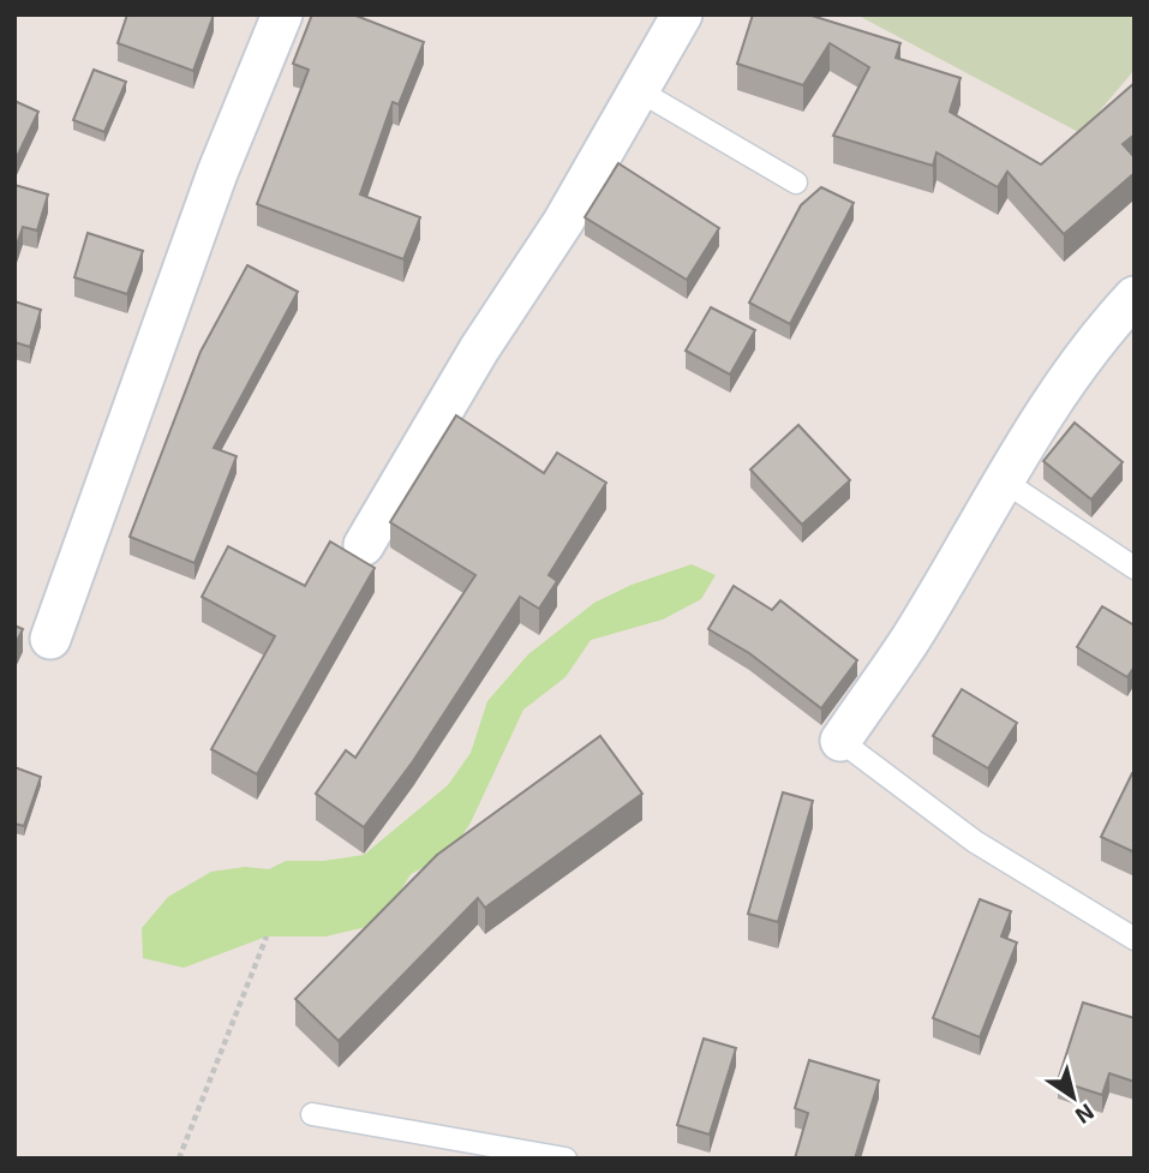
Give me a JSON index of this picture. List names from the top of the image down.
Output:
{
  "north": "bottom right"
}
